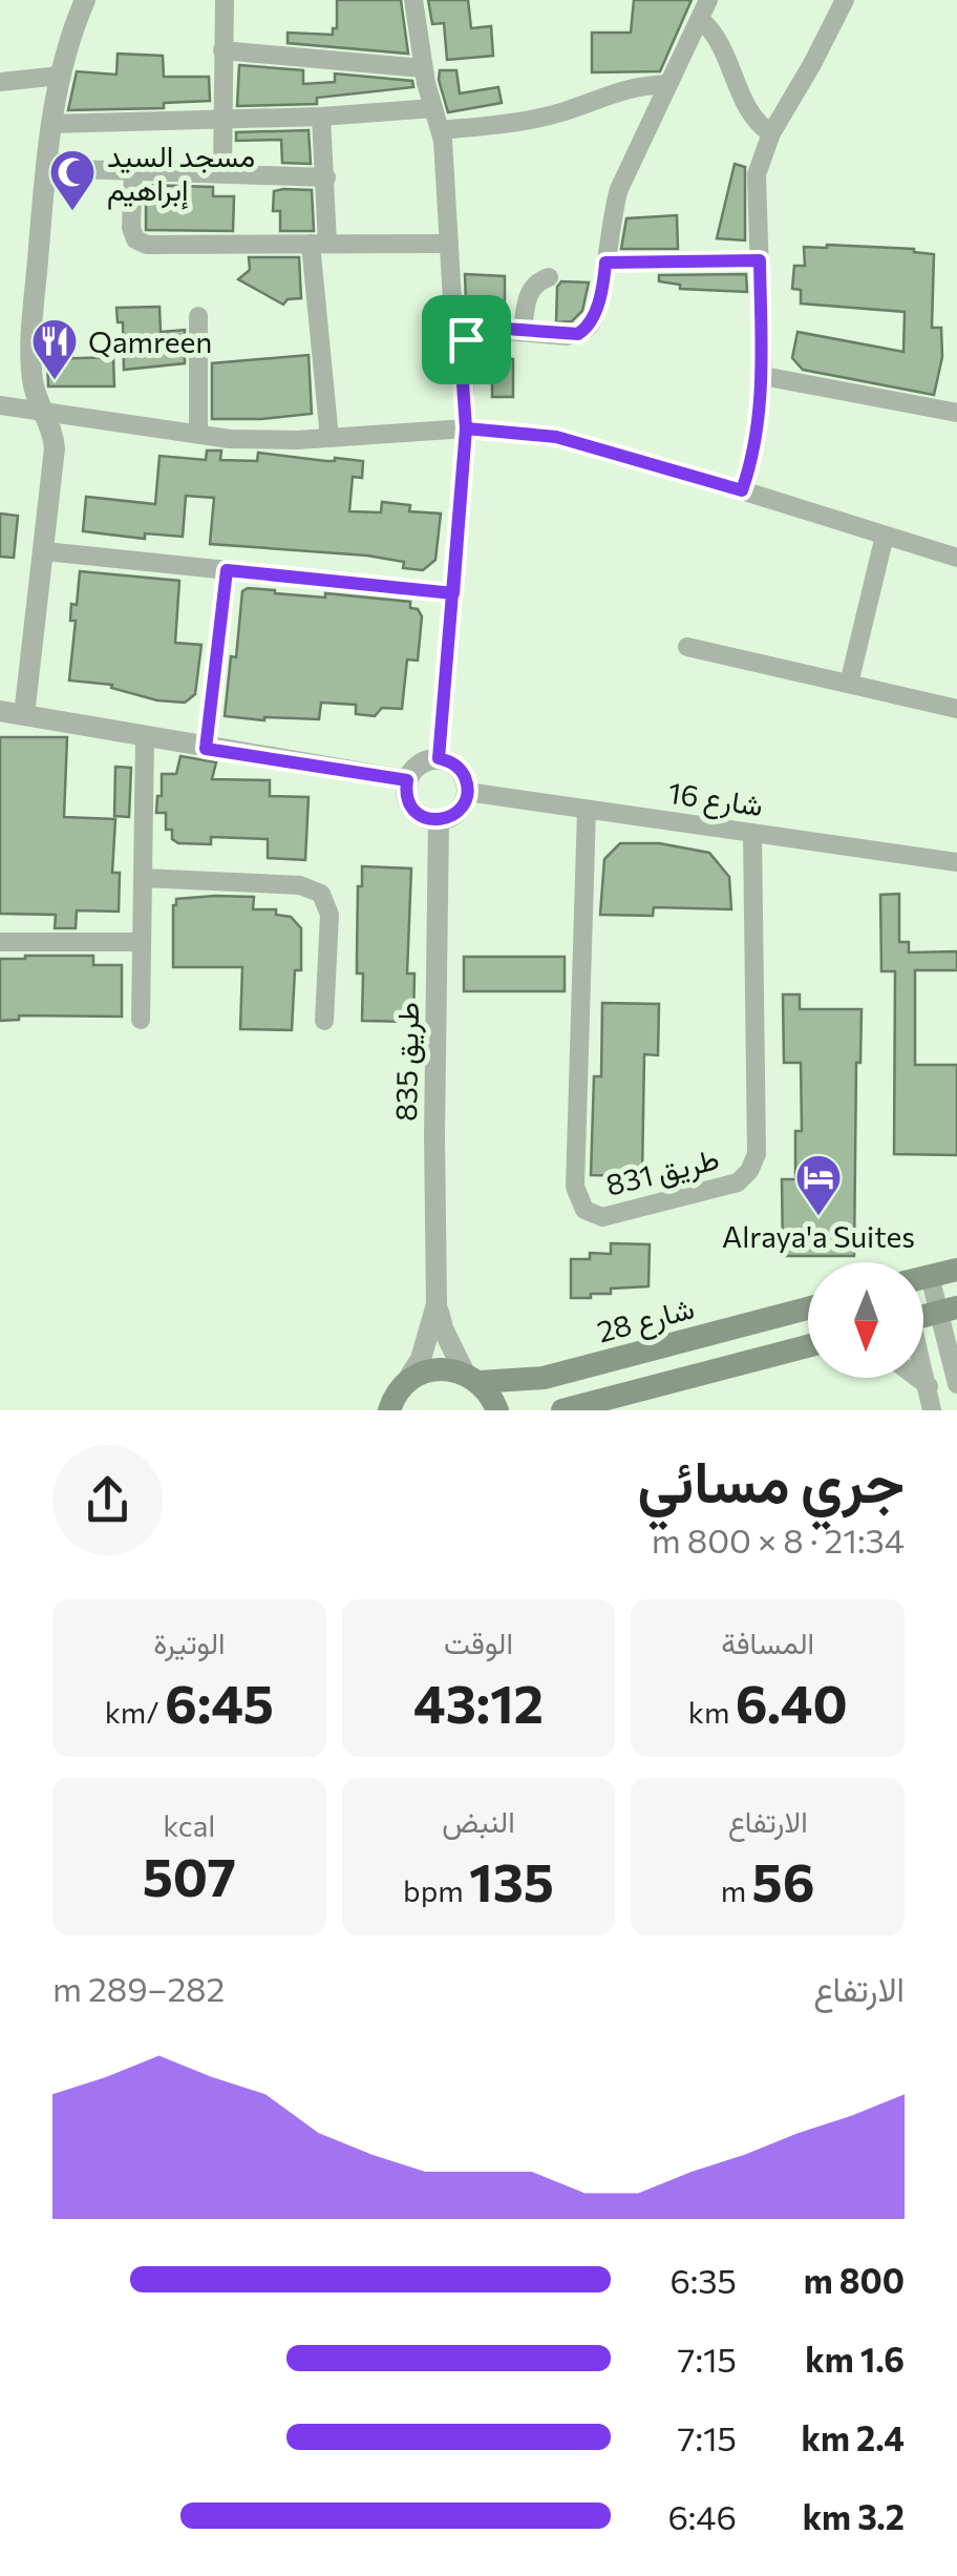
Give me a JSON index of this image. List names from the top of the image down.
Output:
{
  "streets": {
    "main road": ["شارع 28"],
    "street": ["شارع 16", "طريق 835", "طريق 831"]
  },
  "crossings": [
    ["شارع 16", "طريق 835"],
    ["شارع 16", "طريق 831"],
    ["طريق 835", "شارع 28"]
  ],
  "places": {
    "mosque": ["مسجد السيد إبراهيم"],
    "restaurant": ["Qamreen"],
    "hotel": ["Alraya'a Suites"]
  },
  "north": "bottom",
  "page": {
    "heading": ["جري مسائي", "21:34 · 8 × 800 m"],
    "stats": [
      ["المسافة", "6.40 km"],
      ["الوقت", "43:12"],
      ["الوتيرة", "6:45 /km"],
      ["الارتفاع", "56 m"],
      ["النبض", "135 bpm"],
      ["kcal", "507"]
    ],
    "chart": ["الارتفاع", "282–289 m"],
    "list": [
      {
        "name": "800 m",
        "note": "6:35"
      },
      {
        "name": "1.6 km",
        "note": "7:15"
      },
      {
        "name": "2.4 km",
        "note": "7:15"
      },
      {
        "name": "3.2 km",
        "note": "6:46"
      }
    ]
  }
}
